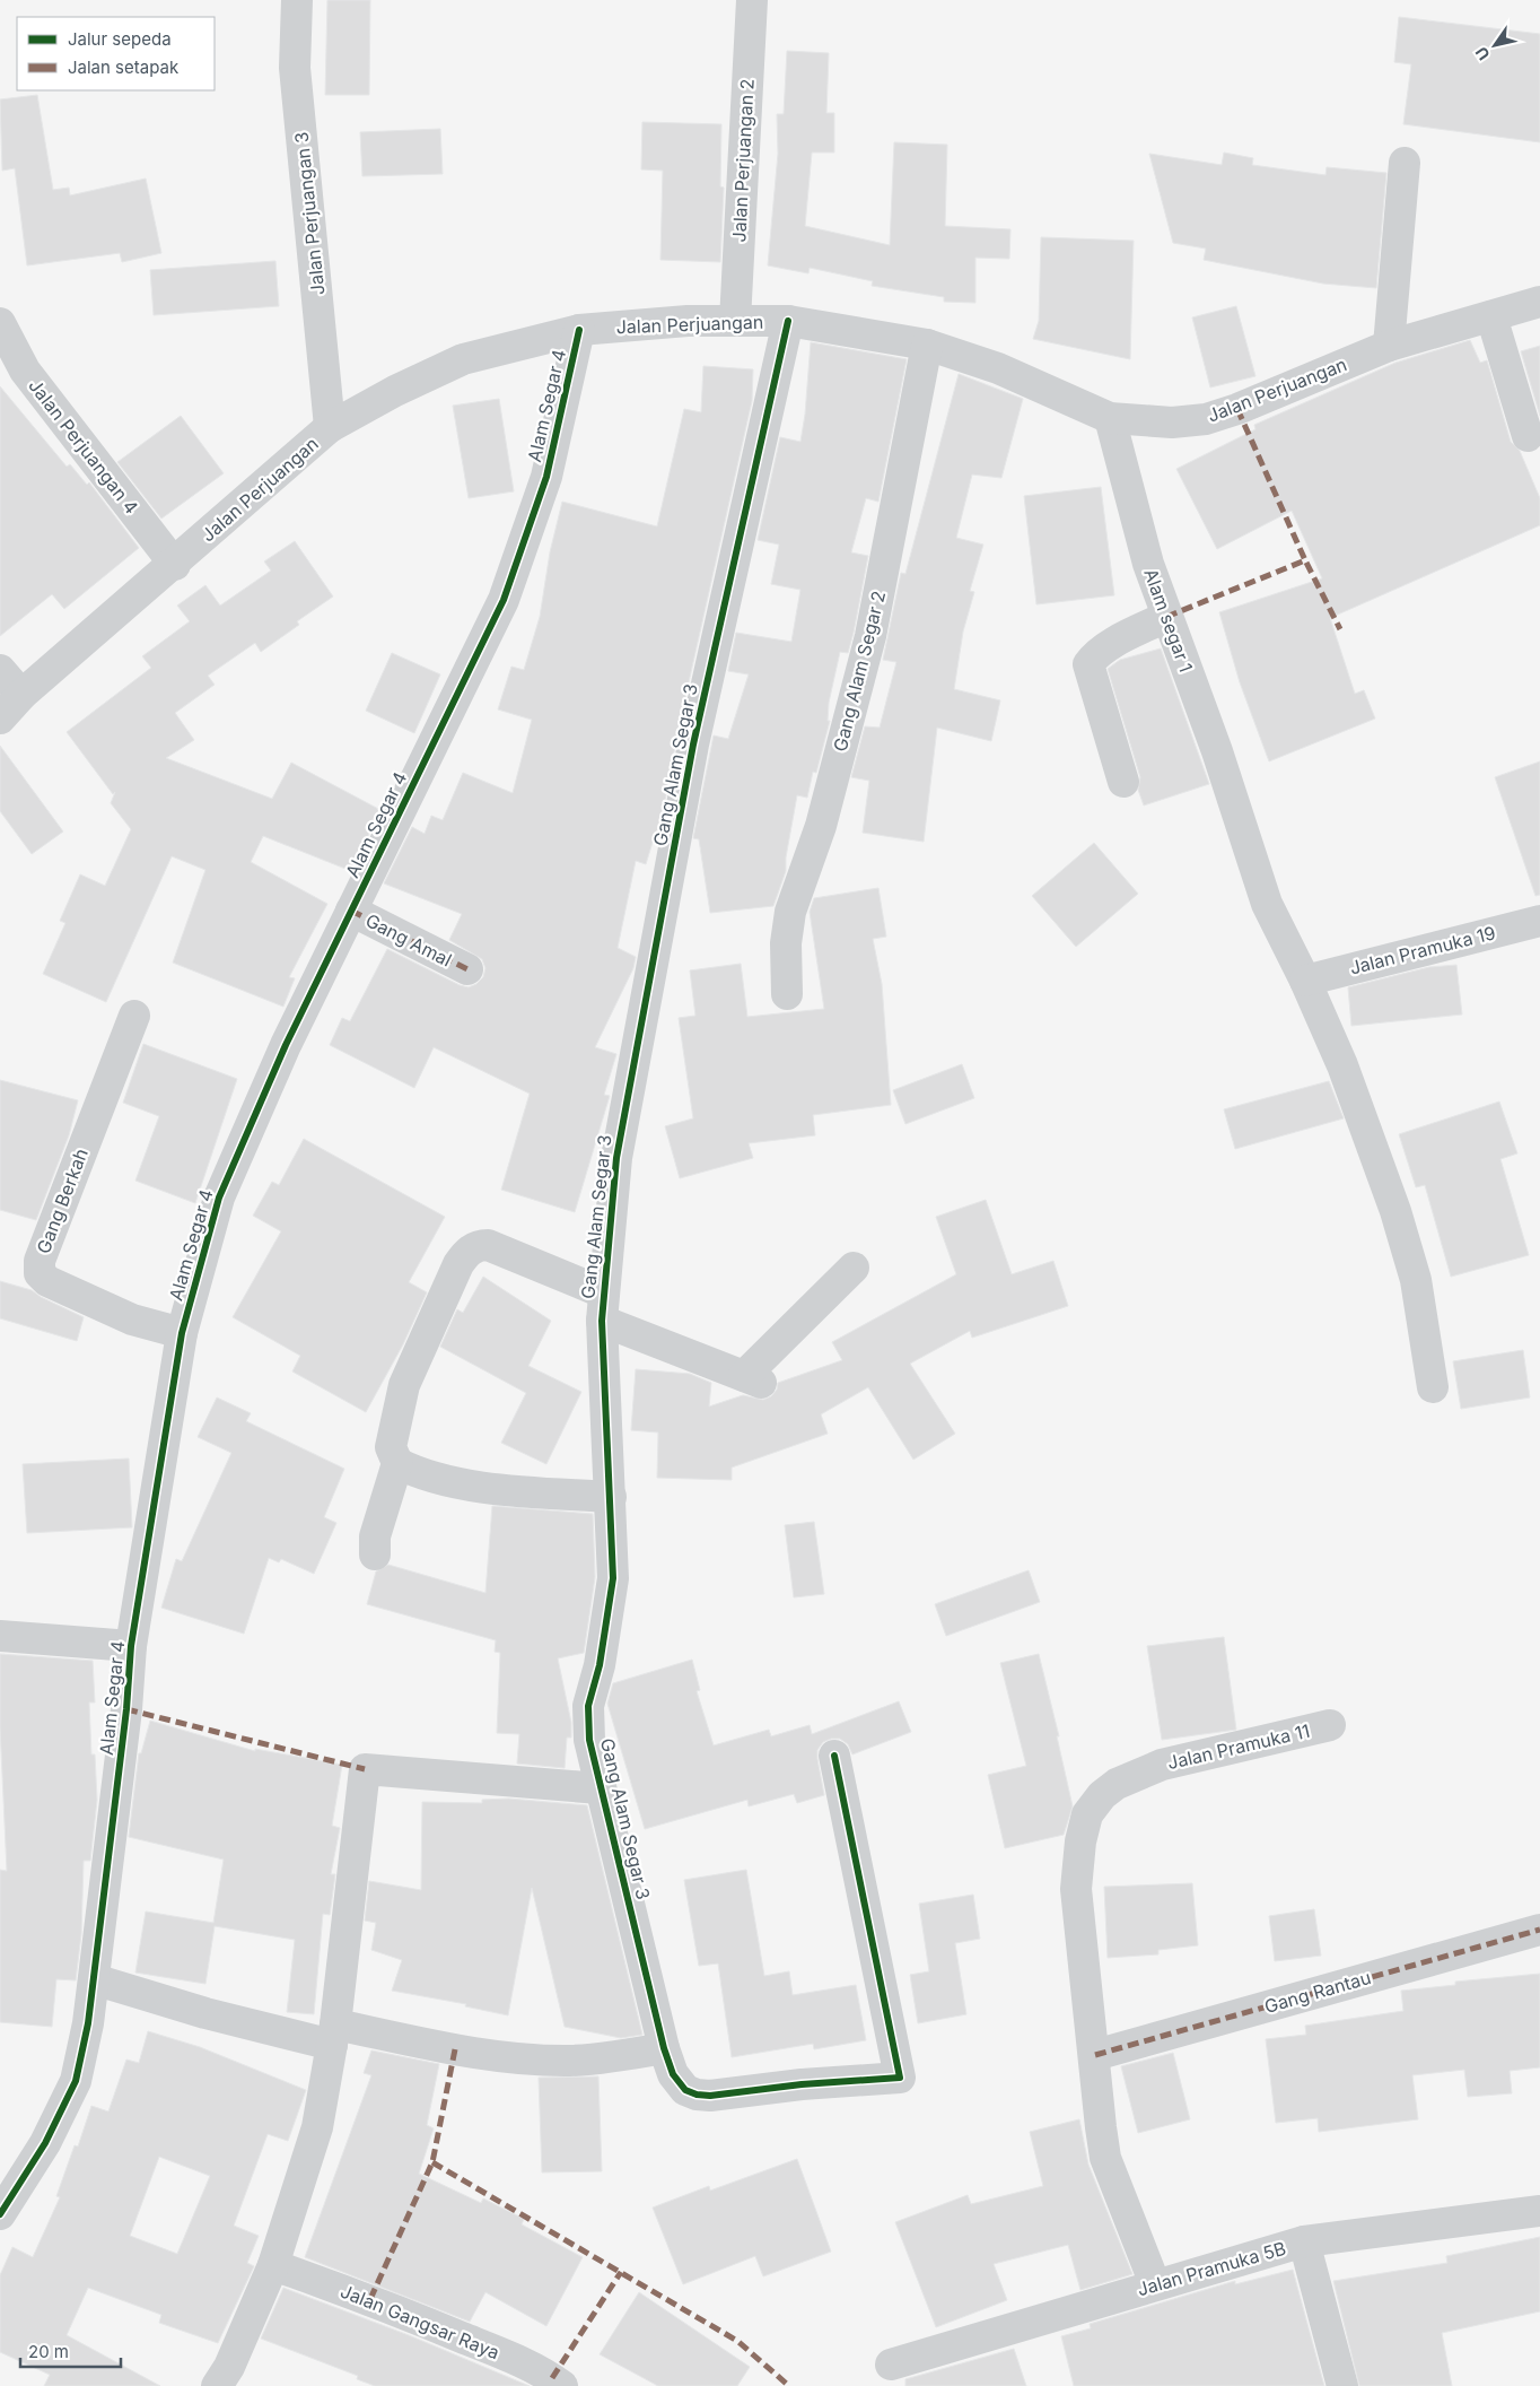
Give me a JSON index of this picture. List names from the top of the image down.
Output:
{
  "streets": {
    "street": [
      "Jalan Perjuangan 2",
      "Jalan Perjuangan 3",
      "Jalan Perjuangan",
      "Alam Segar 4",
      "Jalan Perjuangan 4",
      "Alam segar 1",
      "Gang Alam Segar 2",
      "Gang Alam Segar 3",
      "Gang Amal",
      "Jalan Pramuka 19",
      "Gang Berkah",
      "Jalan Pramuka 11",
      "Gang Rantau",
      "Jalan Pramuka 5B",
      "Jalan Gangsar Raya"
    ]
  },
  "crossings": [
    ["Jalan Perjuangan 2", "Jalan Perjuangan"],
    ["Jalan Perjuangan 3", "Jalan Perjuangan"],
    ["Jalan Perjuangan", "Alam Segar 4"],
    ["Jalan Perjuangan", "Jalan Perjuangan 4"],
    ["Jalan Perjuangan", "Alam segar 1"],
    ["Jalan Perjuangan", "Gang Alam Segar 2"],
    ["Jalan Perjuangan", "Gang Alam Segar 3"],
    ["Alam Segar 4", "Gang Amal"],
    ["Alam Segar 4", "Gang Berkah"],
    ["Alam segar 1", "Jalan Pramuka 19"],
    ["Jalan Pramuka 11", "Gang Rantau"],
    ["Jalan Pramuka 11", "Jalan Pramuka 5B"]
  ],
  "legend": ["Jalur sepeda", "Jalan setapak"],
  "scale_bar": "20 m",
  "north": "bottom left"
}
